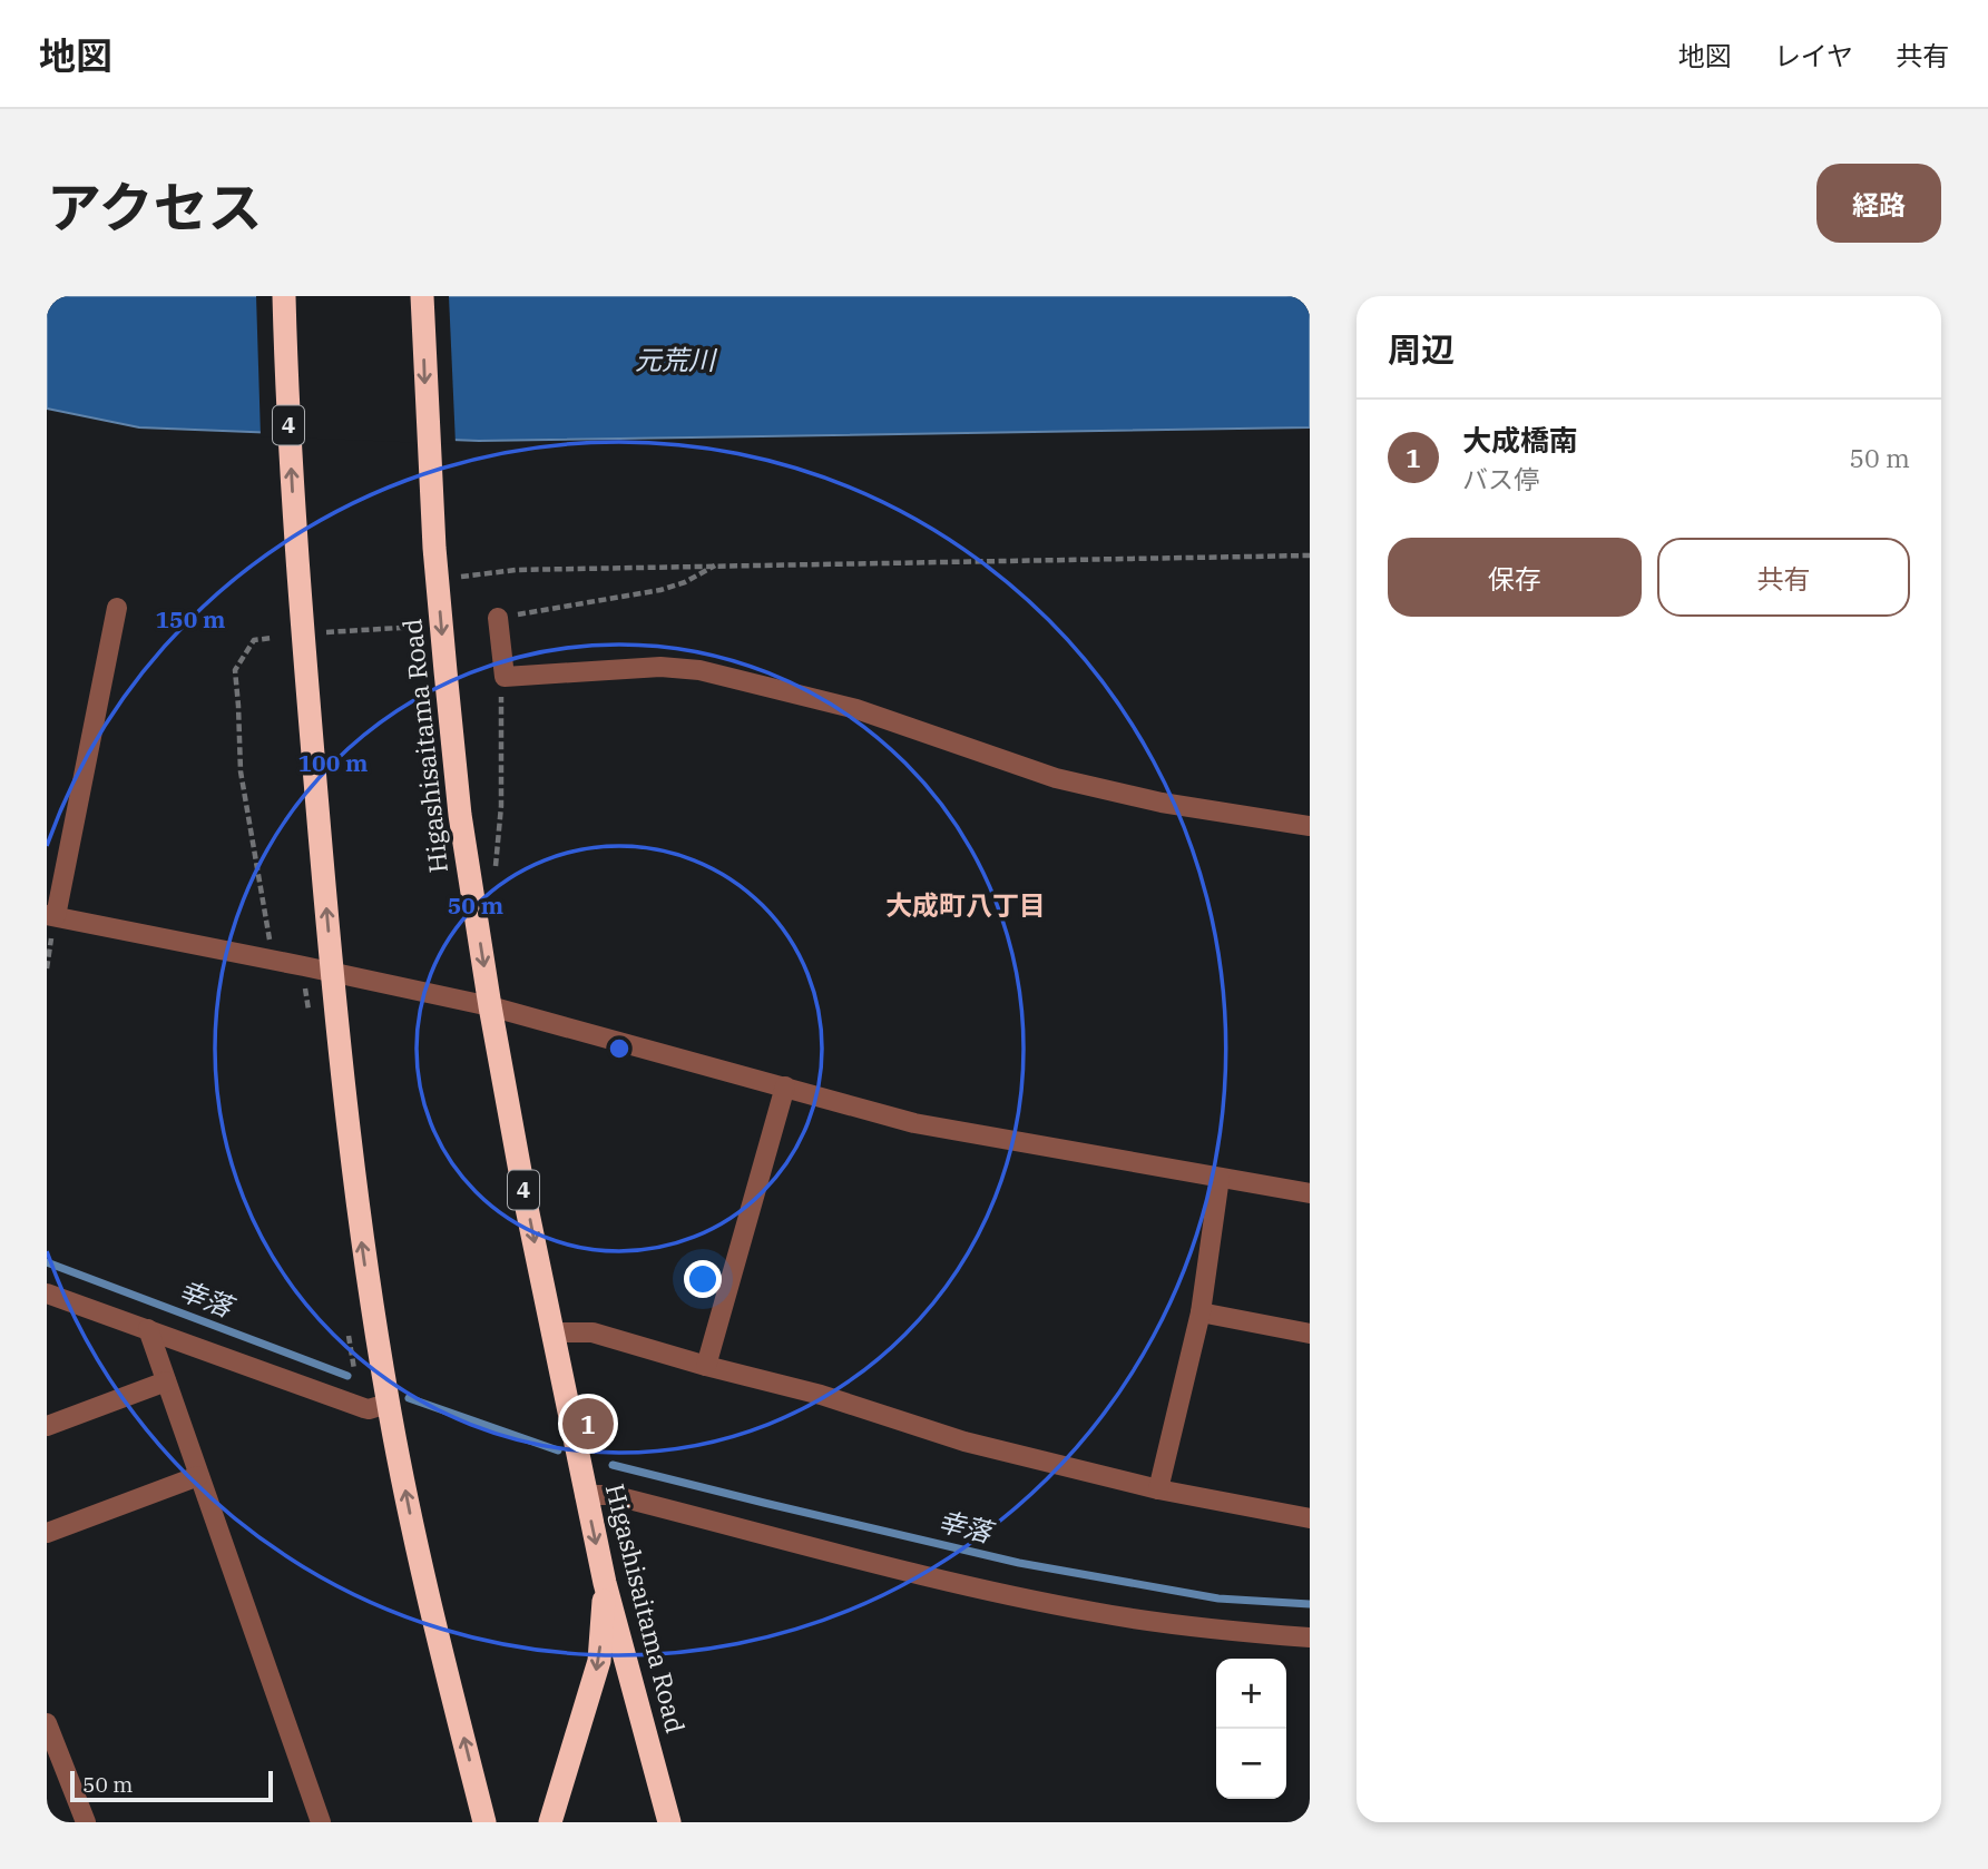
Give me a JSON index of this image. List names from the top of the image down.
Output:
{
  "streets": {
    "highway": ["4", "Higashisaitama Road"]
  },
  "districts": ["大成町八丁目"],
  "water": ["元荒川", "幸落"],
  "scale_bar": "50 m",
  "page": {
    "header": "地図",
    "nav": ["地図", "レイヤ", "共有"],
    "title": "アクセス",
    "buttons": [
      "経路",
      ["保存", "共有"]
    ],
    "heading": "周辺",
    "list": [
      {
        "mark": "1",
        "name": "大成橋南",
        "note": "バス停",
        "value": "50 m"
      }
    ],
    "pins": "1",
    "map_buttons": ["+", "−"],
    "scale": "50 m"
  },
  "rings": ["150 m", "100 m", "50 m"]
}
